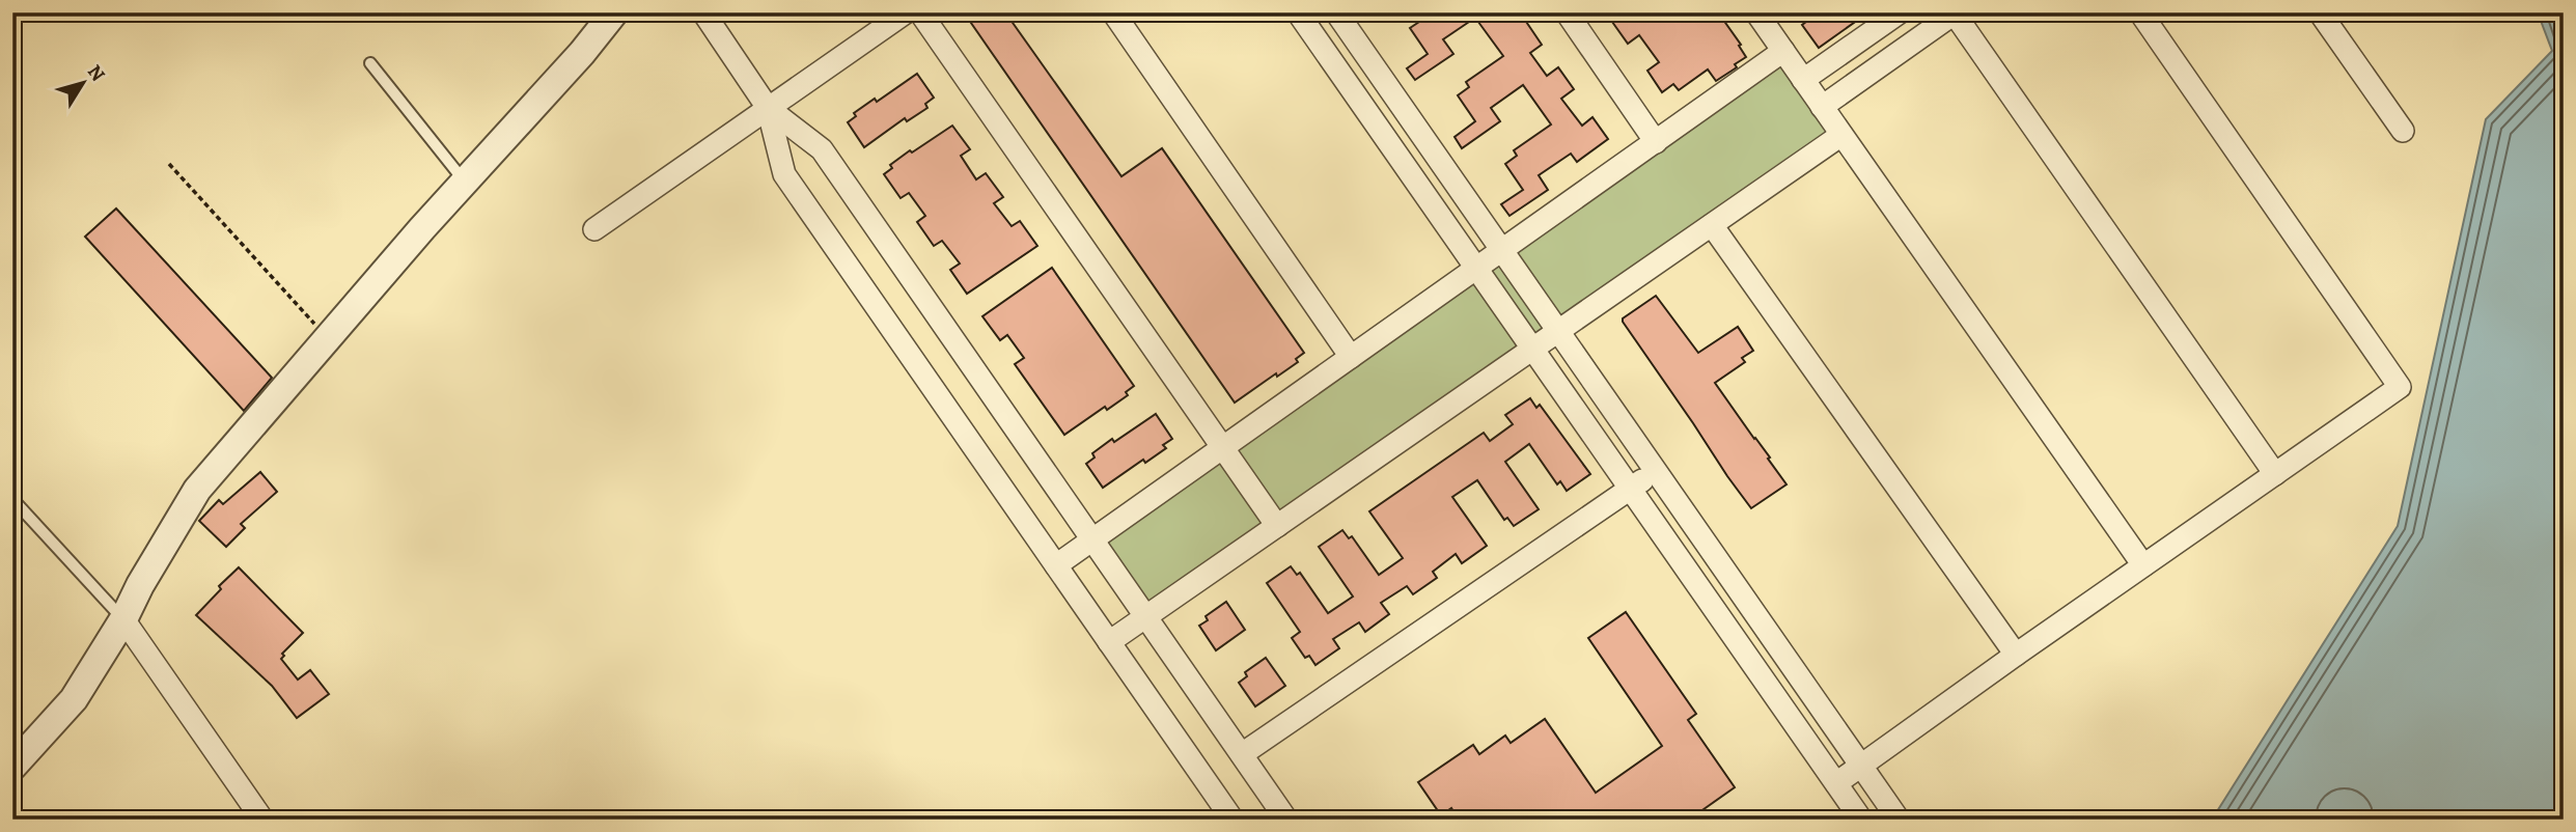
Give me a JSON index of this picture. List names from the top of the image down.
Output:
{
  "north": "top right"
}
